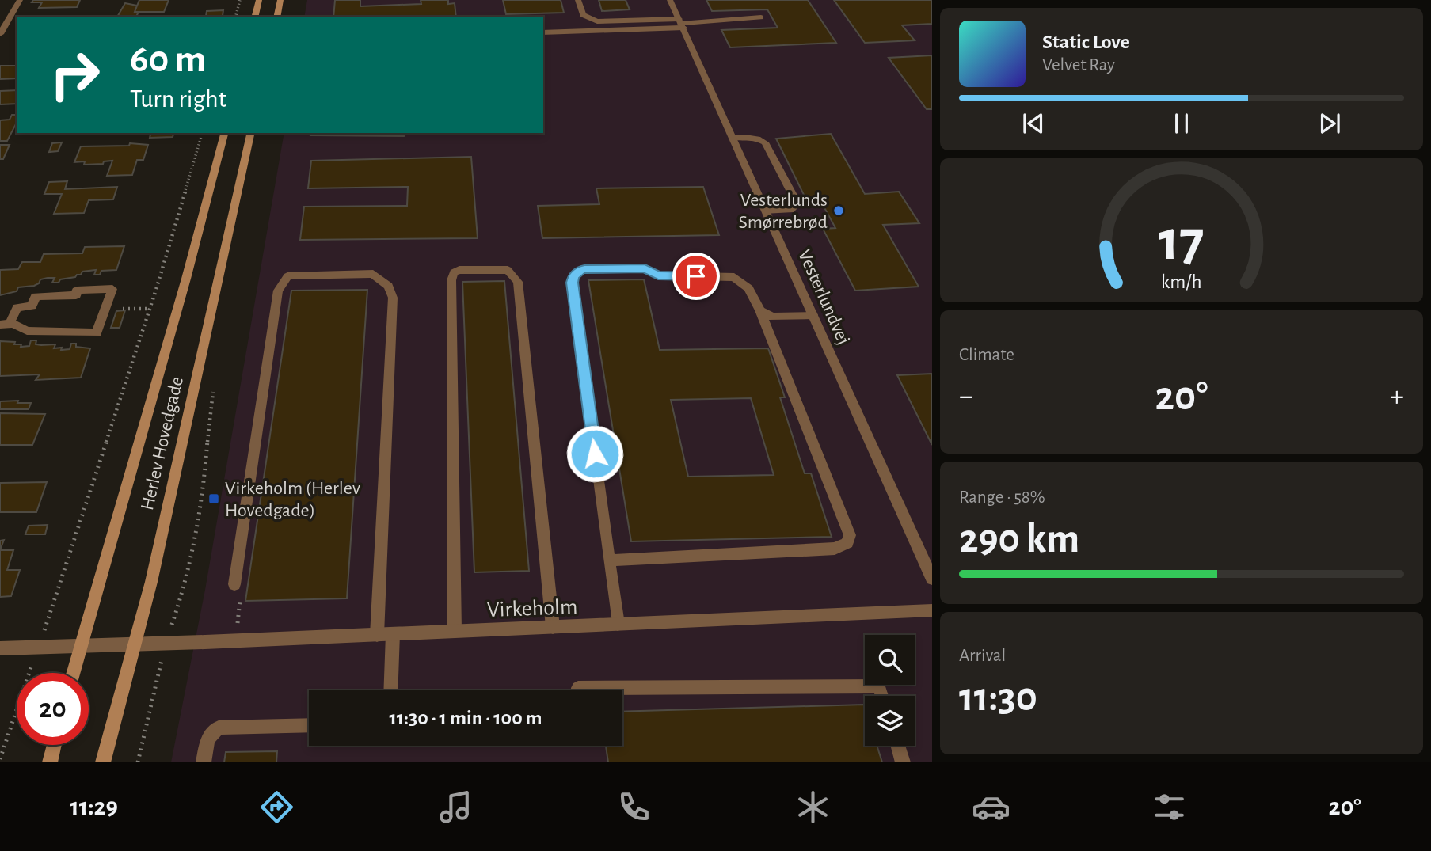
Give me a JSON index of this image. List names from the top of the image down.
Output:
{
  "streets": {
    "main road": ["Herlev Hovedgade"],
    "street": ["Vesterlundvej", "Virkeholm"]
  },
  "crossings": [
    ["Herlev Hovedgade", "Virkeholm"]
  ],
  "places": {
    "other": ["Vesterlunds Smørrebrød"],
    "transit": ["Virkeholm (Herlev Hovedgade)"]
  },
  "page": {
    "turn": ["60 m", "Turn right"],
    "song": ["Static Love", "Velvet Ray"],
    "tile": [
      "Climate",
      ["Range · 58%", "290 km"],
      ["Arrival", "11:30"]
    ],
    "heat": ["−", "20°", "+"],
    "limit": "20",
    "trip": "11:30 · 1 min · 100 m",
    "tabs": ["11:29", "20°"],
    "gauge": ["17", "km/h"]
  }
}
